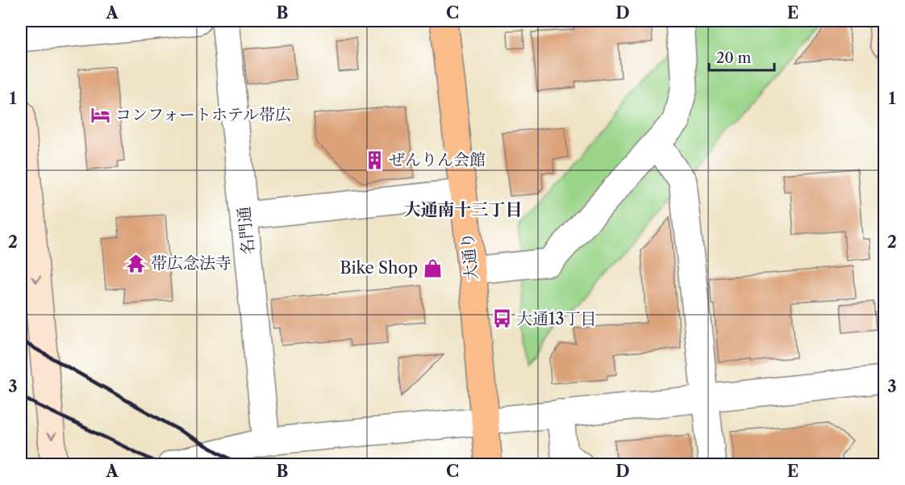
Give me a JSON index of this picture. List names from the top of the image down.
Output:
{
  "streets": {
    "highway": ["大通り"],
    "street": ["名門通"]
  },
  "districts": ["大通南十三丁目"],
  "places": {
    "hotel": ["コンフォートホテル帯広"],
    "building": ["ぜんりん会館"],
    "temple": ["帯広念法寺"],
    "shop": ["Bike Shop"],
    "bus stop": ["大通13丁目"]
  },
  "scale_bar": "20 m",
  "grid": {
    "columns": [
      "A",
      "B",
      "C",
      "D",
      "E"
    ],
    "rows": ["1", "2", "3"]
  }
}
